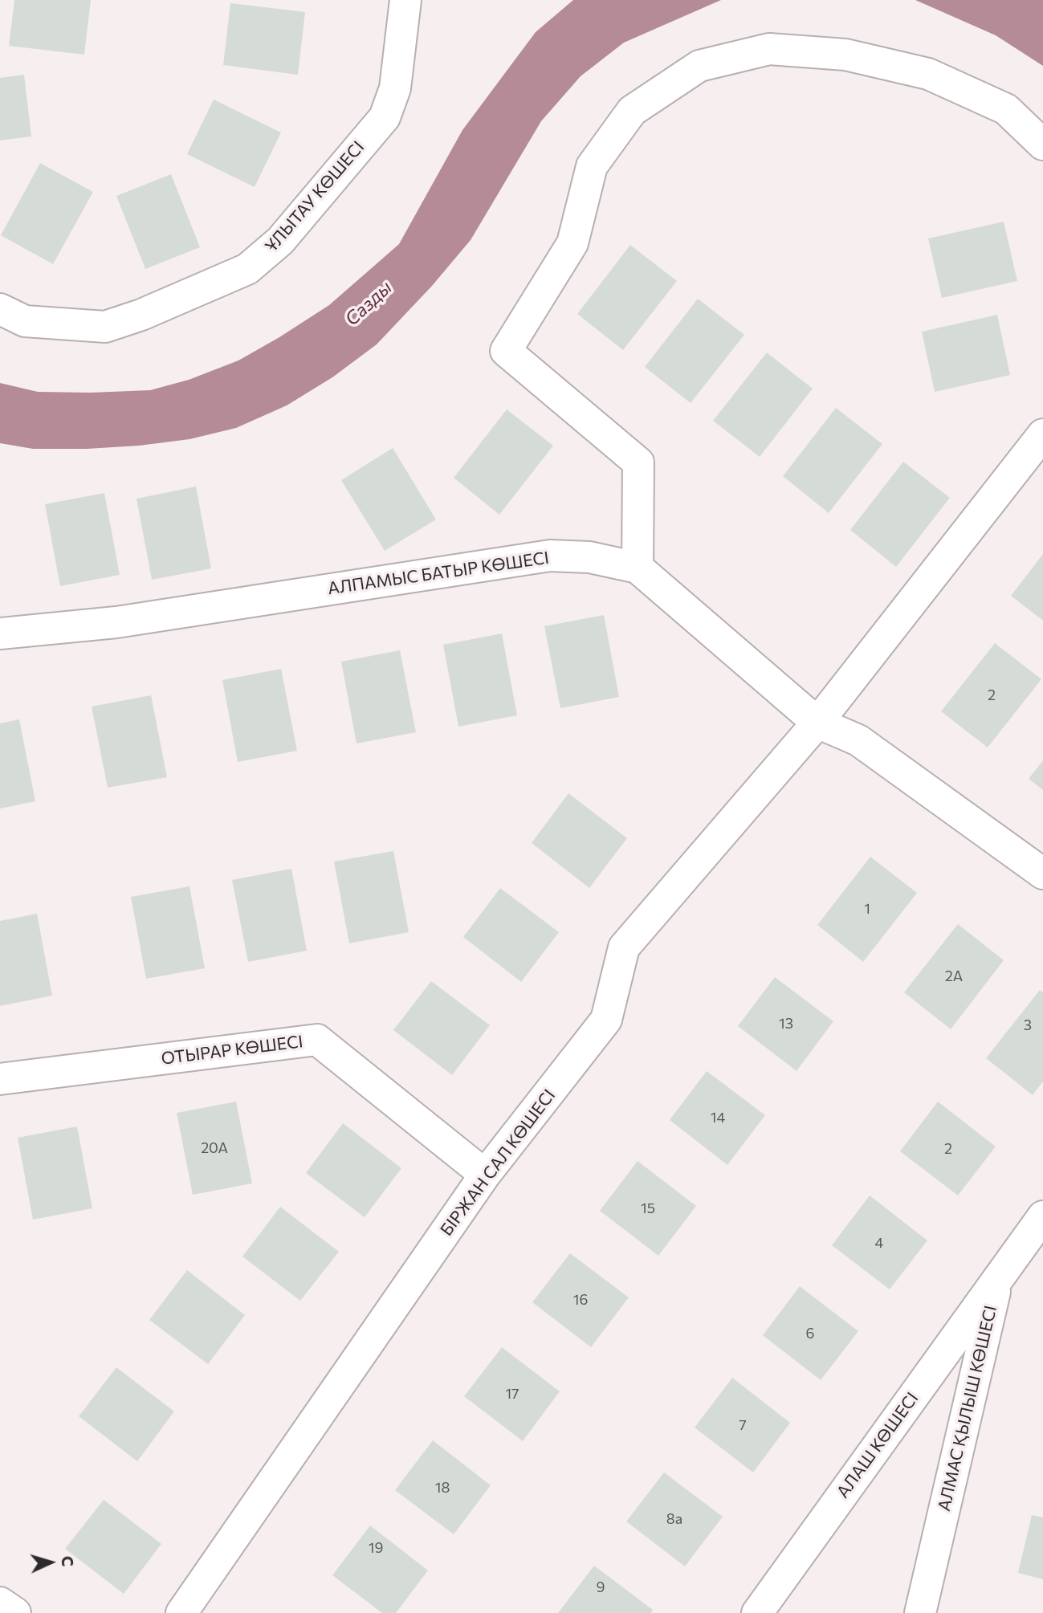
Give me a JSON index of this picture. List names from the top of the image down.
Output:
{
  "streets": {
    "street": [
      "ҰЛЫТАУ КӨШЕСІ",
      "АЛПАМЫС БАТЫР КӨШЕСІ",
      "ОТЫРАР КӨШЕСІ",
      "БІРЖАН САЛ КӨШЕСІ",
      "АЛМАС ҚЫЛЫШ КӨШЕСІ",
      "АЛАШ КӨШЕСІ"
    ]
  },
  "crossings": [
    ["АЛПАМЫС БАТЫР КӨШЕСІ", "БІРЖАН САЛ КӨШЕСІ"],
    ["ОТЫРАР КӨШЕСІ", "БІРЖАН САЛ КӨШЕСІ"],
    ["АЛМАС ҚЫЛЫШ КӨШЕСІ", "АЛАШ КӨШЕСІ"]
  ],
  "water": ["Сазды"],
  "house_numbers": [
    "2",
    "1",
    "2А",
    "13",
    "3",
    "14",
    "20А",
    "2",
    "15",
    "4",
    "16",
    "6",
    "17",
    "7",
    "18",
    "8а",
    "19",
    "9"
  ],
  "north": "right"
}
